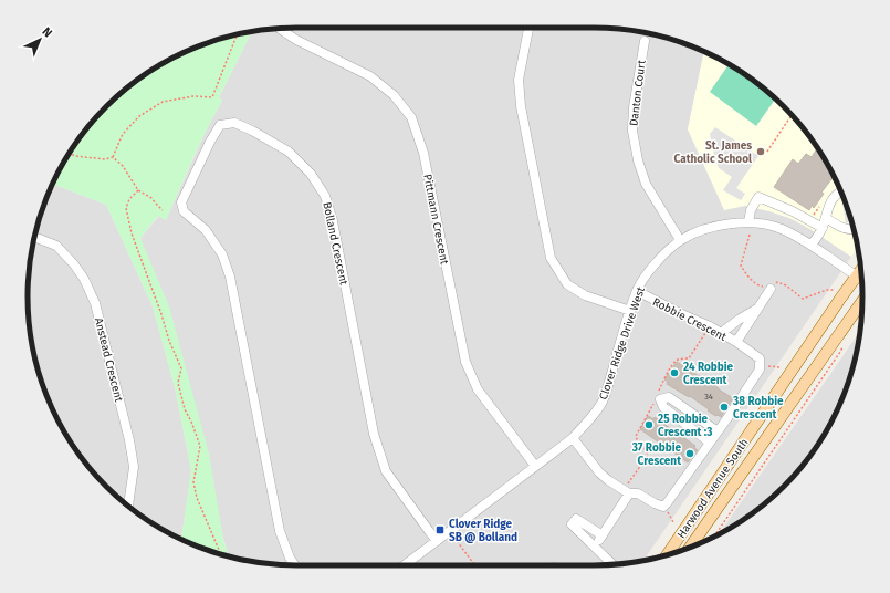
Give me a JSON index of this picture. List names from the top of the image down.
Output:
{
  "streets": {
    "main road": ["Harwood Avenue South"],
    "street": [
      "Danton Court",
      "Pittmann Crescent",
      "Bolland Crescent",
      "Robbie Crescent",
      "Clover Ridge Drive West",
      "Anstead Crescent"
    ]
  },
  "crossings": [
    ["Danton Court", "Clover Ridge Drive West"],
    ["Pittmann Crescent", "Clover Ridge Drive West"],
    ["Bolland Crescent", "Clover Ridge Drive West"],
    ["Robbie Crescent", "Clover Ridge Drive West"],
    ["Clover Ridge Drive West", "Harwood Avenue South"]
  ],
  "places": {
    "other": [
      "St. James Catholic School",
      "24 Robbie Crescent",
      "38 Robbie Crescent",
      "25 Robbie Crescent :3",
      "37 Robbie Crescent"
    ],
    "transit": ["Clover Ridge SB @ Bolland"]
  },
  "house_numbers": ["34"],
  "north": "top right"
}
